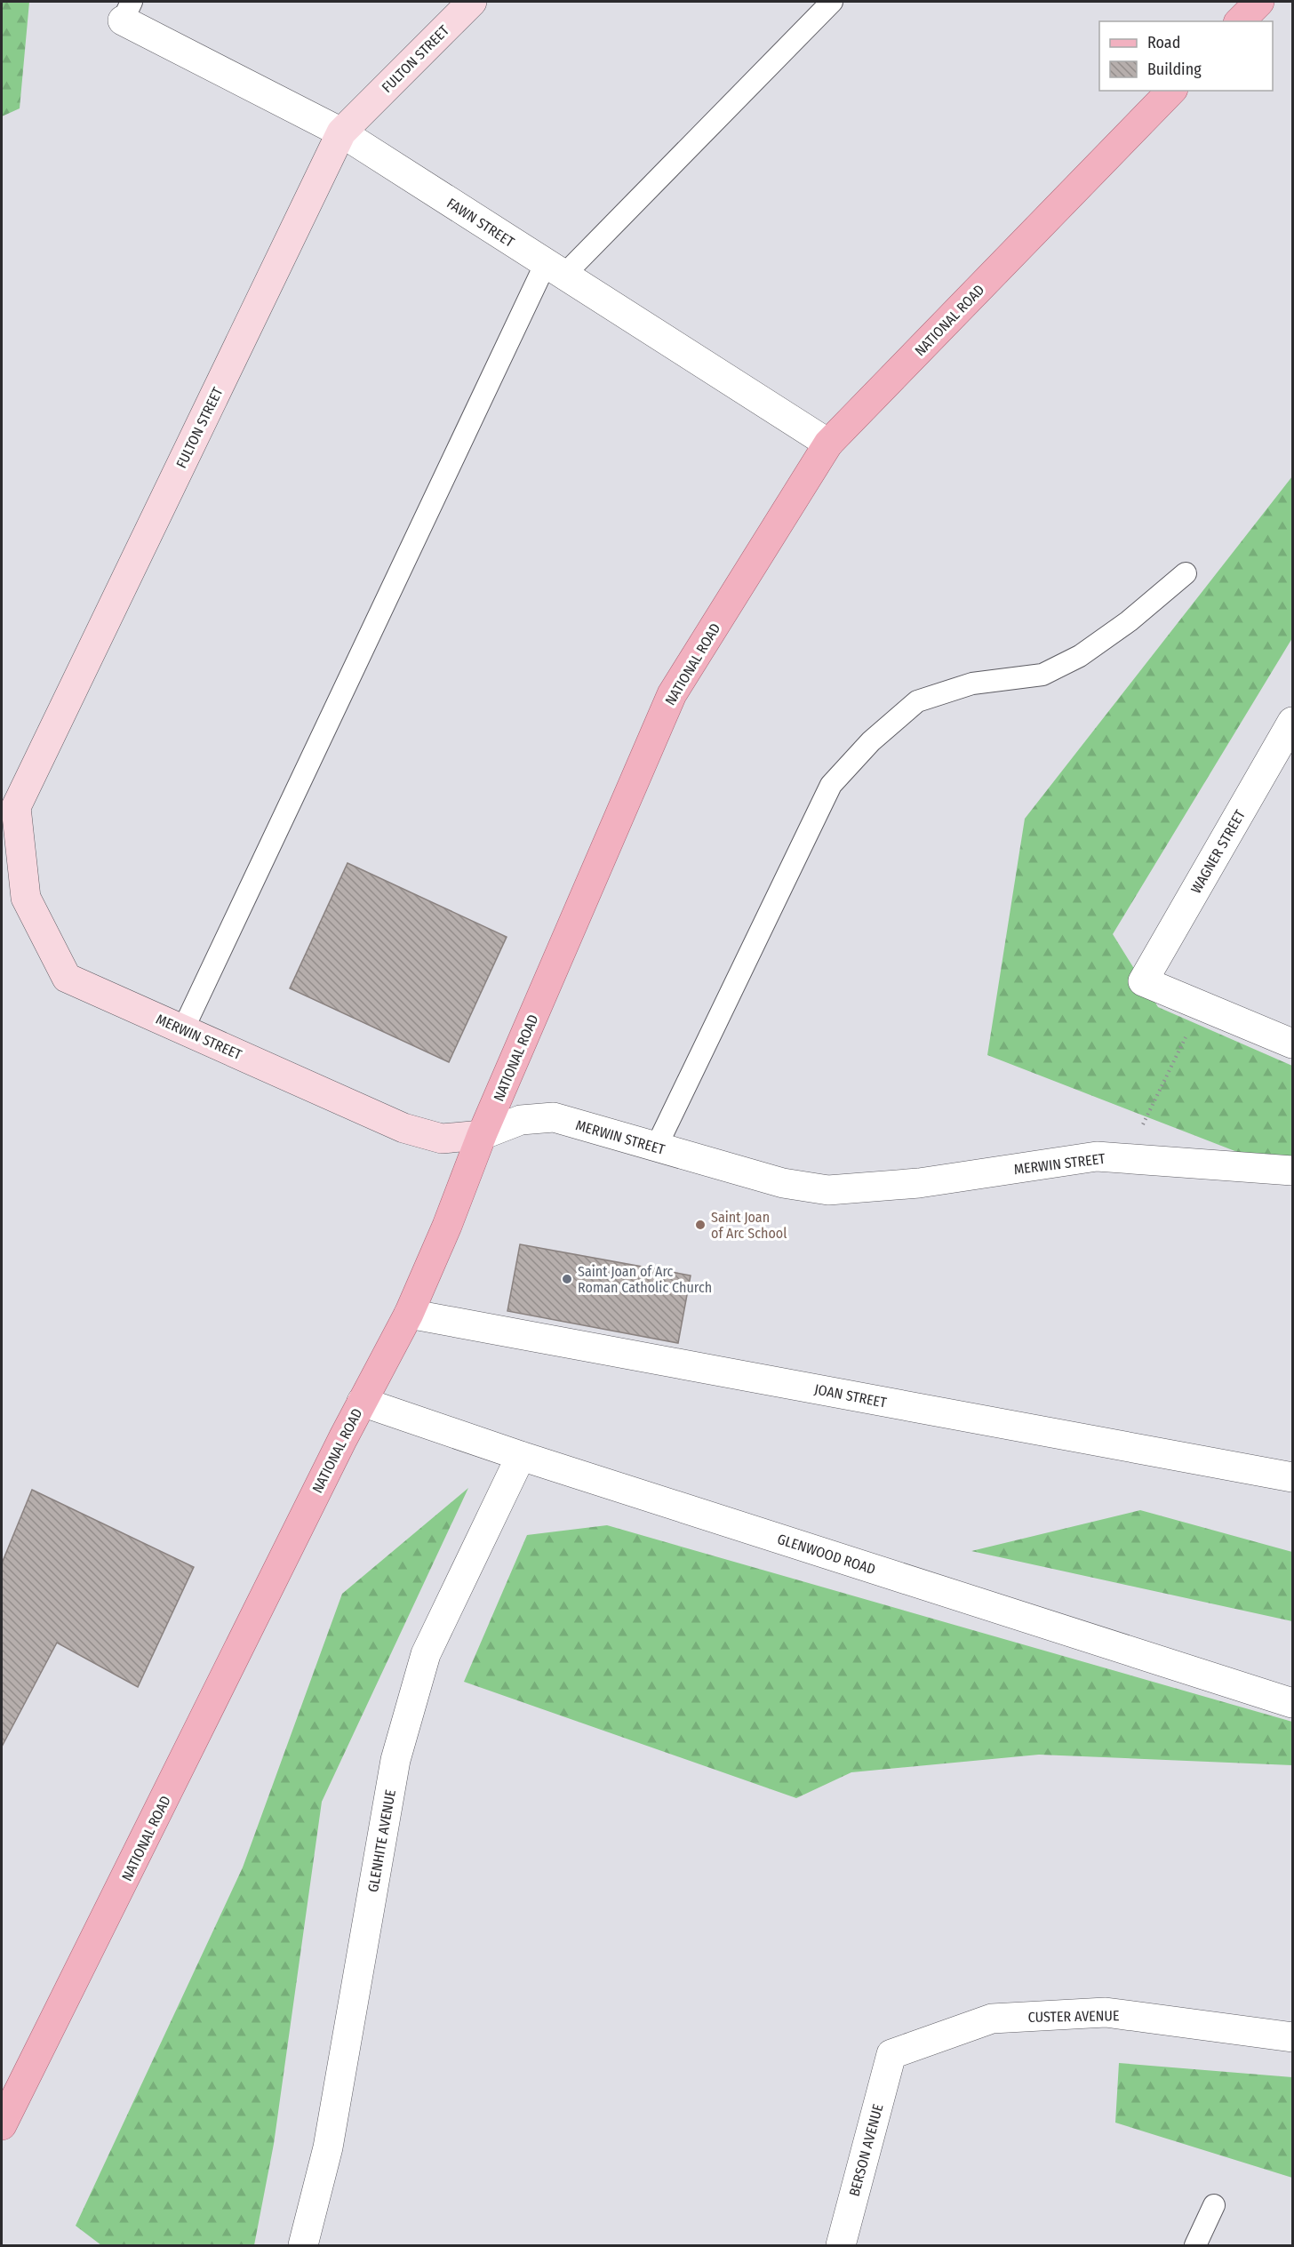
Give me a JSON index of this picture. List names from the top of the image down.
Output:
{
  "streets": {
    "main road": ["NATIONAL ROAD"],
    "street": [
      "FULTON STREET",
      "FAWN STREET",
      "WAGNER STREET",
      "MERWIN STREET",
      "JOAN STREET",
      "GLENWOOD ROAD",
      "GLENHITE AVENUE",
      "CUSTER AVENUE",
      "BERSON AVENUE"
    ]
  },
  "crossings": [
    ["FULTON STREET", "FAWN STREET"],
    ["FULTON STREET", "MERWIN STREET"],
    ["FAWN STREET", "NATIONAL ROAD"],
    ["NATIONAL ROAD", "MERWIN STREET"],
    ["NATIONAL ROAD", "JOAN STREET"],
    ["NATIONAL ROAD", "GLENWOOD ROAD"],
    ["GLENWOOD ROAD", "GLENHITE AVENUE"],
    ["CUSTER AVENUE", "BERSON AVENUE"]
  ],
  "places": ["Saint Joan of Arc School", "Saint Joan of Arc Roman Catholic Church"],
  "legend": ["Road", "Building"]
}
